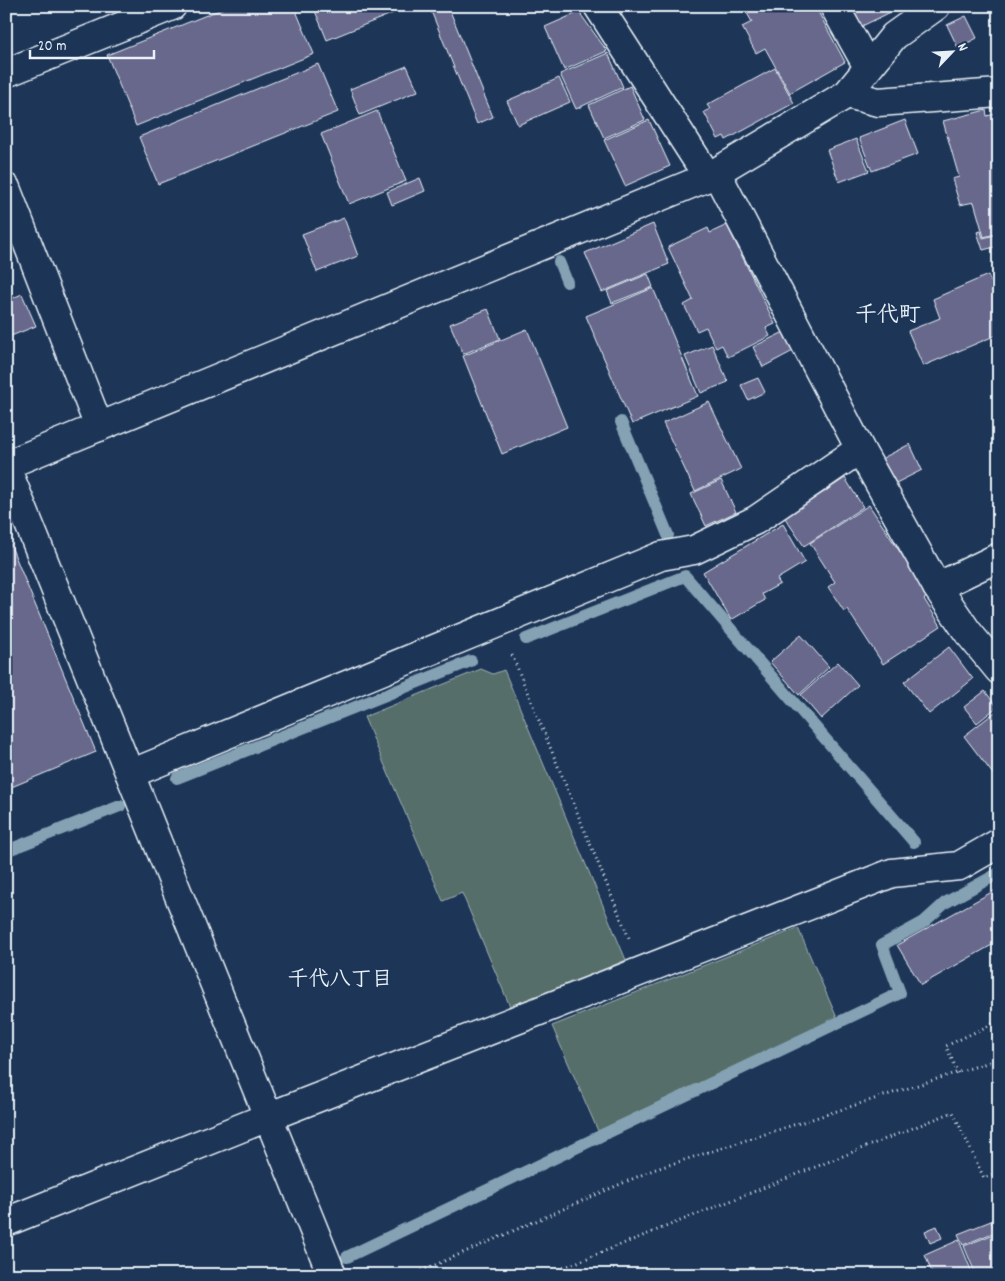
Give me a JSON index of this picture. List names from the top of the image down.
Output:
{
  "districts": ["千代町", "千代八丁目"],
  "scale_bar": "20 m",
  "north": "top right"
}
